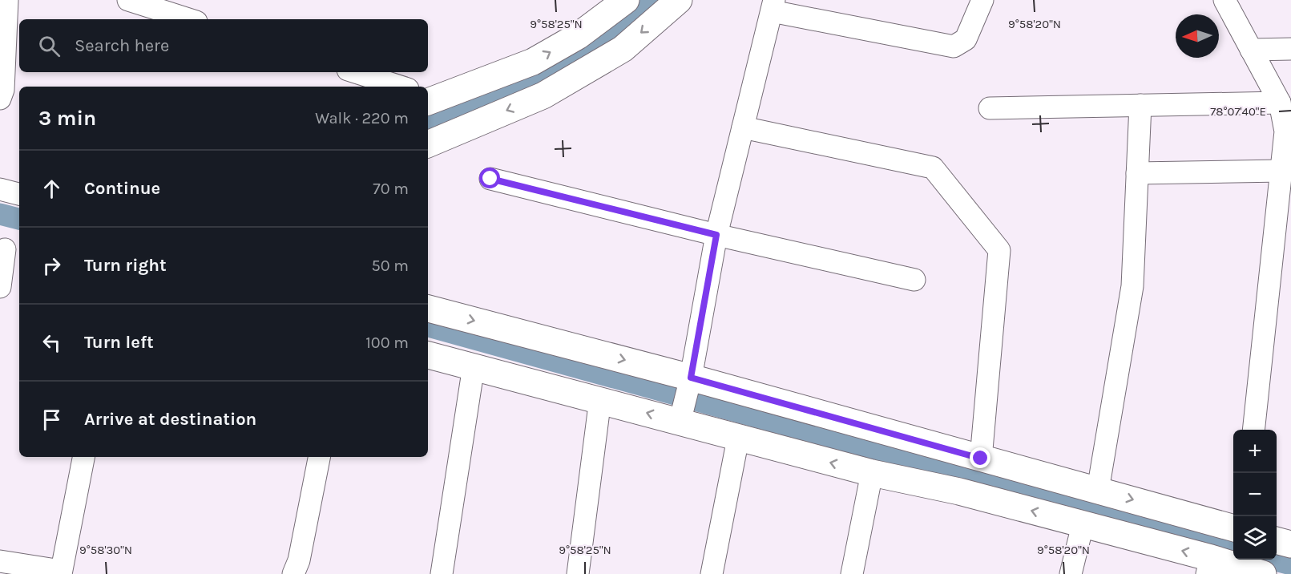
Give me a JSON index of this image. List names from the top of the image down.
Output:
{
  "north": "left",
  "page": {
    "search": "Search here",
    "heading": ["3 min", "Walk · 220 m"],
    "list": [
      ["Continue", "70 m"],
      ["Turn right", "50 m"],
      ["Turn left", "100 m"],
      "Arrive at destination"
    ],
    "map_buttons": ["+", "−"]
  },
  "coordinates": [
    "9°58'25\"N",
    "9°58'20\"N",
    "78°07'40\"E",
    "9°58'30\"N"
  ]
}
